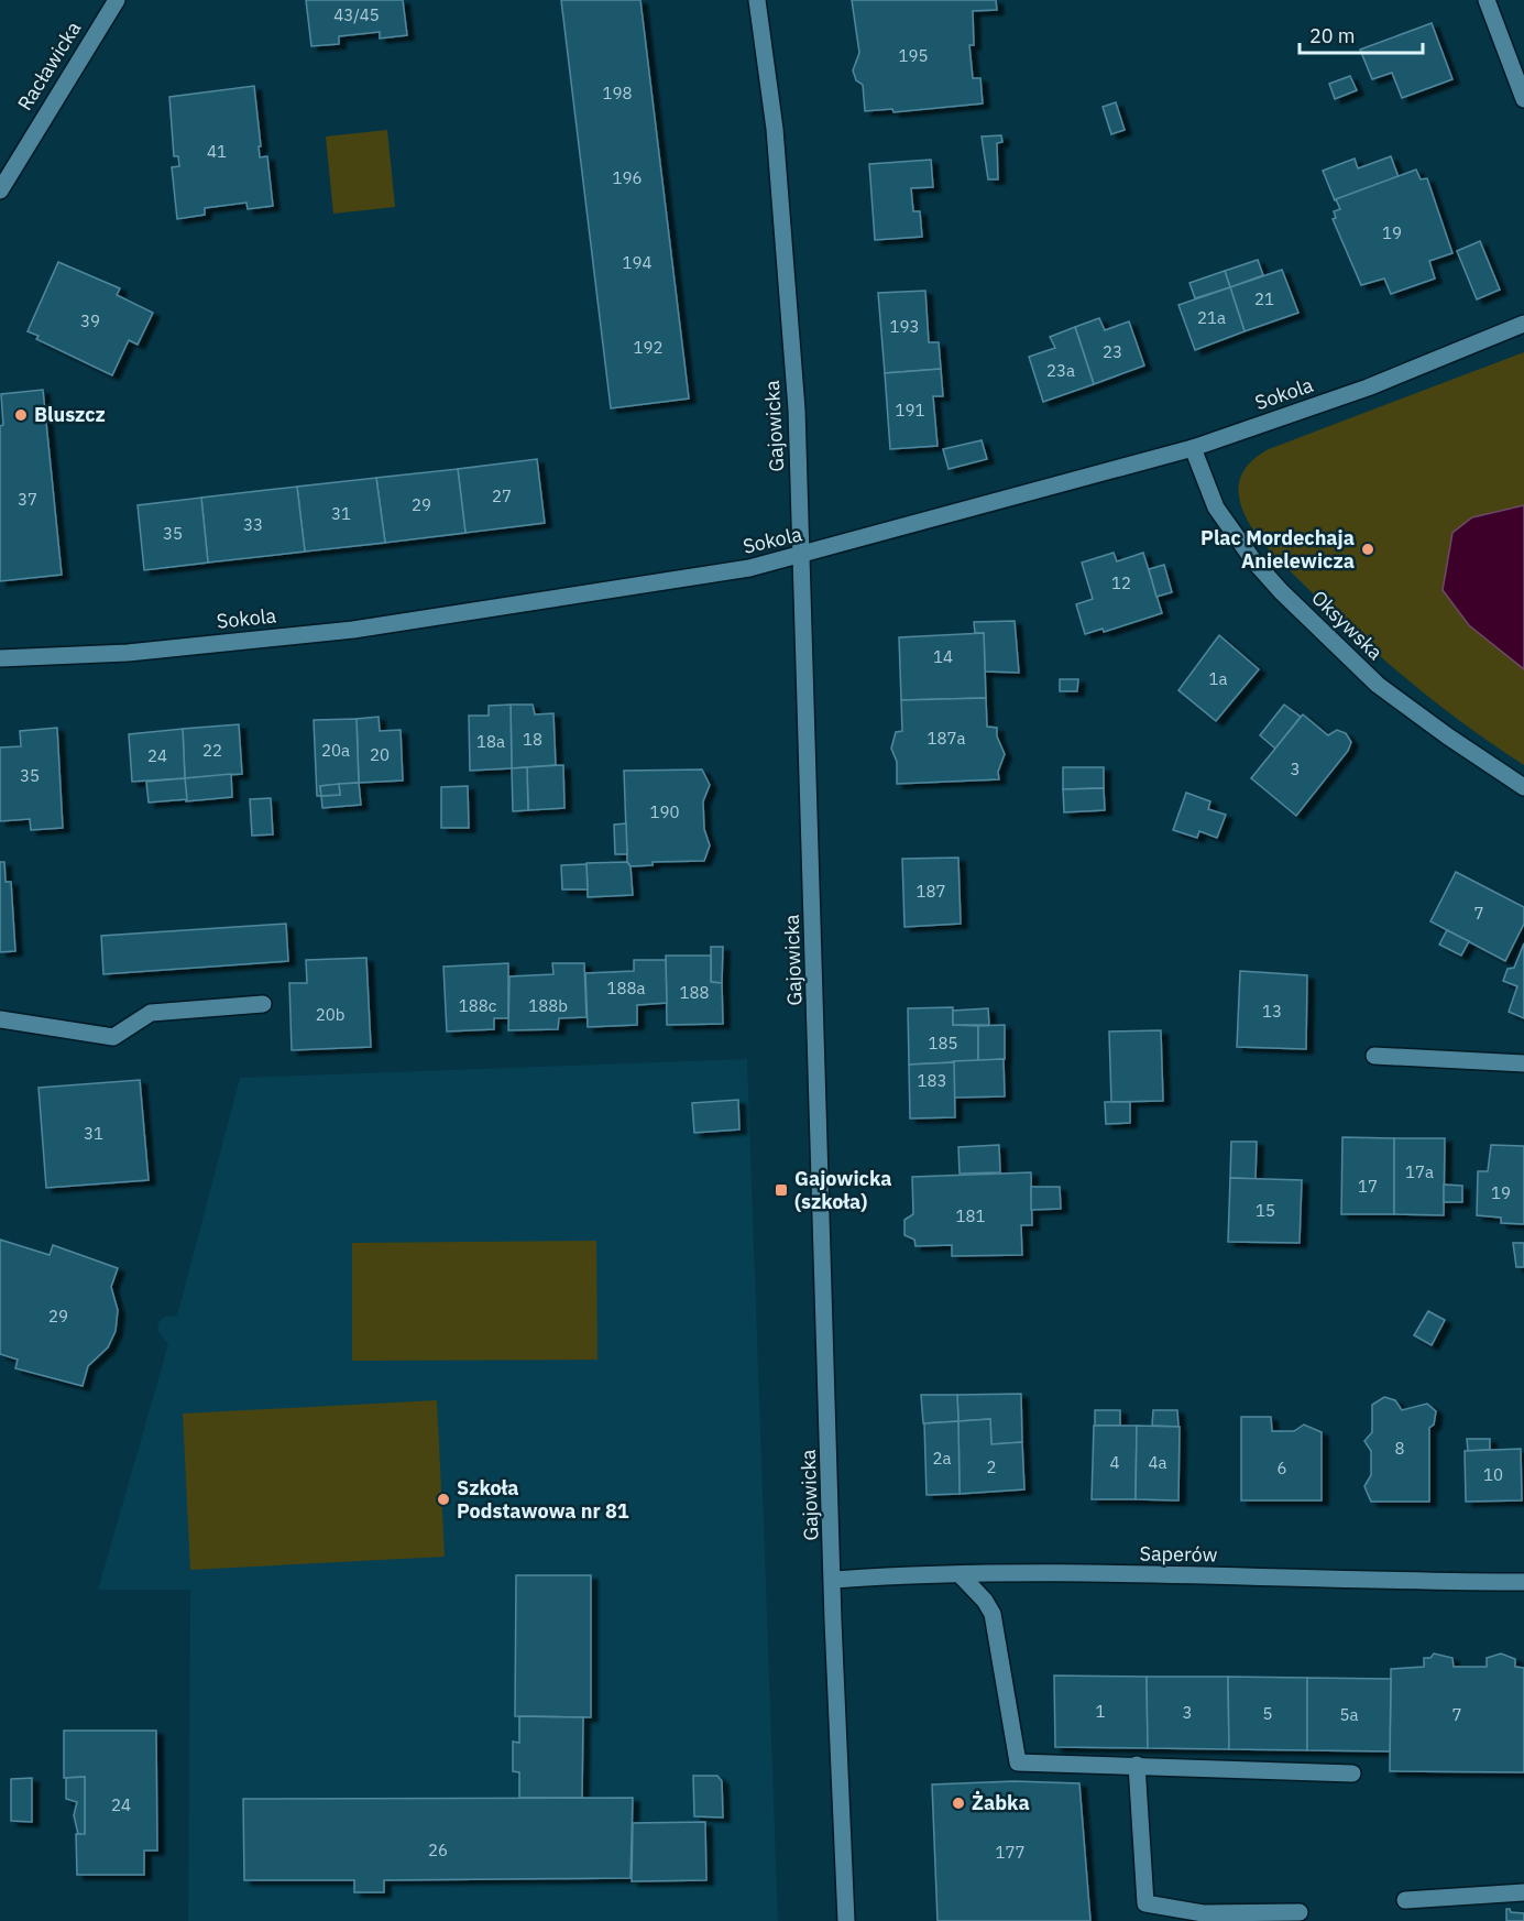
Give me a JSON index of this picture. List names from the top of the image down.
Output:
{
  "streets": {
    "street": [
      "Racławicka",
      "Sokola",
      "Gajowicka",
      "Oksywska",
      "Saperów"
    ]
  },
  "crossings": [
    ["Sokola", "Gajowicka"],
    ["Sokola", "Oksywska"],
    ["Gajowicka", "Saperów"]
  ],
  "places": {
    "other": [
      "Bluszcz",
      "Plac Mordechaja Anielewicza",
      "Szkoła Podstawowa nr 81",
      "Żabka"
    ],
    "transit": ["Gajowicka (szkoła)"]
  },
  "house_numbers": [
    "43/45",
    "195",
    "198",
    "41",
    "196",
    "19",
    "194",
    "21",
    "21a",
    "39",
    "193",
    "192",
    "23",
    "23a",
    "191",
    "27",
    "37",
    "29",
    "31",
    "33",
    "35",
    "12",
    "14",
    "1a",
    "187a",
    "18",
    "18a",
    "22",
    "20a",
    "20",
    "24",
    "3",
    "35",
    "190",
    "187",
    "7",
    "188a",
    "188",
    "188c",
    "188b",
    "13",
    "20b",
    "185",
    "183",
    "31",
    "17a",
    "17",
    "19",
    "15",
    "181",
    "29",
    "8",
    "2a",
    "4",
    "4a",
    "2",
    "6",
    "10",
    "1",
    "3",
    "5",
    "5a",
    "7",
    "24",
    "26",
    "177"
  ],
  "scale_bar": "20 m"
}
